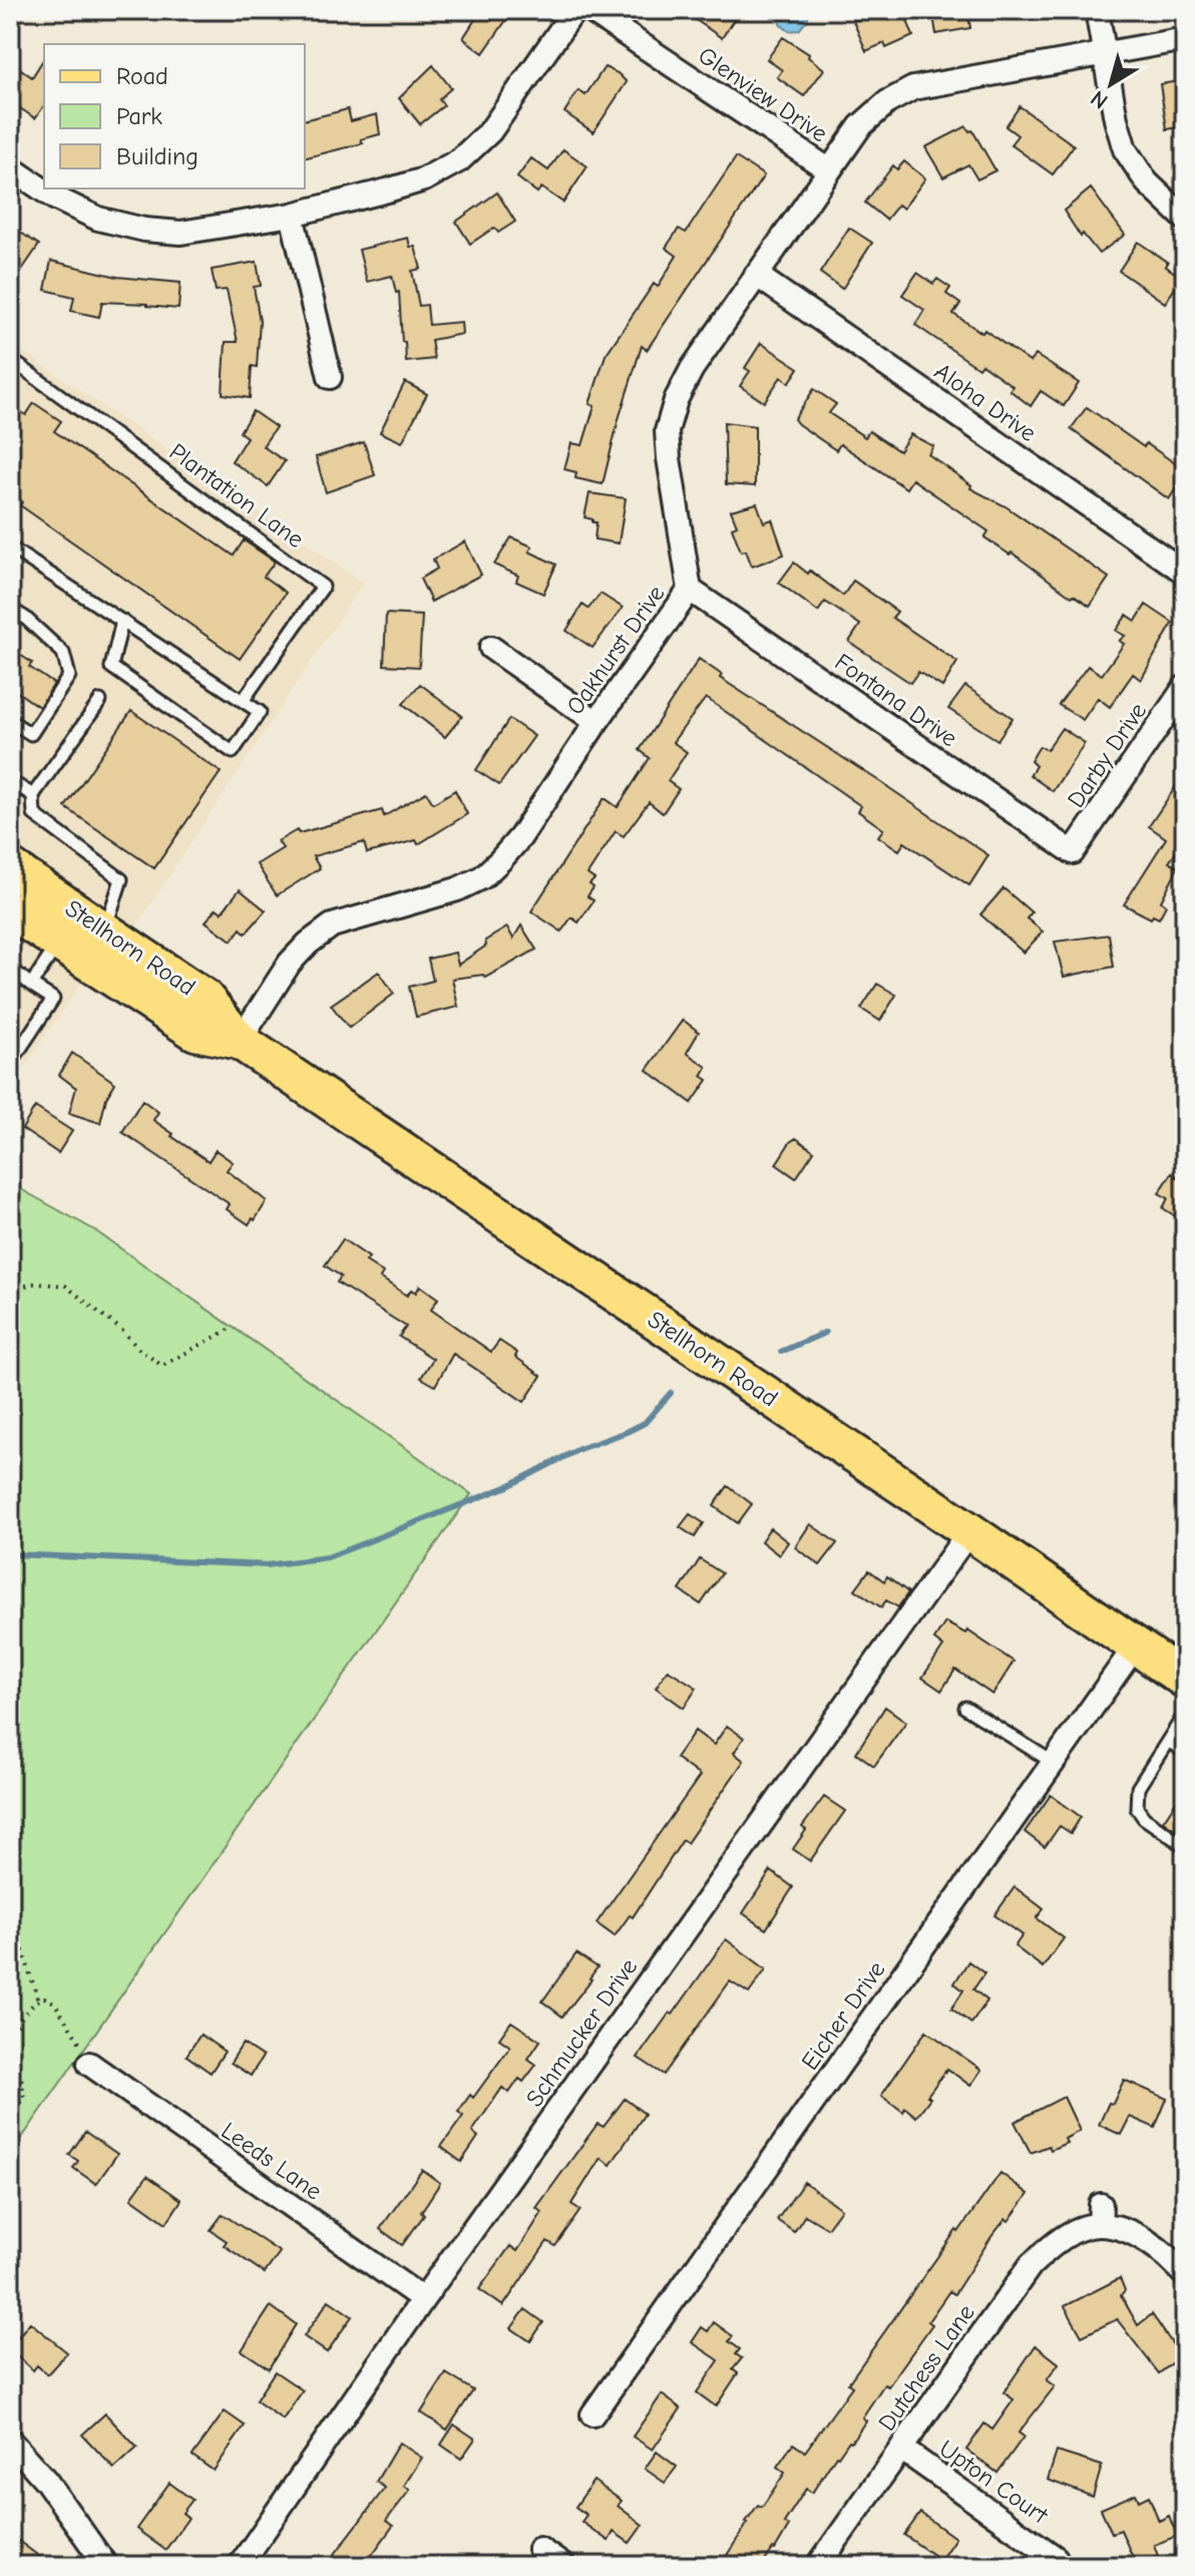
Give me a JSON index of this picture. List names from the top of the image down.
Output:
{
  "streets": {
    "main road": ["Stellhorn Road"],
    "street": [
      "Glenview Drive",
      "Aloha Drive",
      "Oakhurst Drive",
      "Fontana Drive",
      "Darby Drive",
      "Eicher Drive",
      "Schmucker Drive",
      "Leeds Lane",
      "Dutchess Lane",
      "Upton Court"
    ],
    "lane": ["Plantation Lane"]
  },
  "crossings": [
    ["Glenview Drive", "Oakhurst Drive"],
    ["Aloha Drive", "Oakhurst Drive"],
    ["Oakhurst Drive", "Fontana Drive"],
    ["Oakhurst Drive", "Stellhorn Road"],
    ["Fontana Drive", "Darby Drive"],
    ["Stellhorn Road", "Eicher Drive"],
    ["Stellhorn Road", "Schmucker Drive"],
    ["Schmucker Drive", "Leeds Lane"],
    ["Dutchess Lane", "Upton Court"]
  ],
  "legend": ["Road", "Park", "Building"],
  "north": "bottom left"
}
